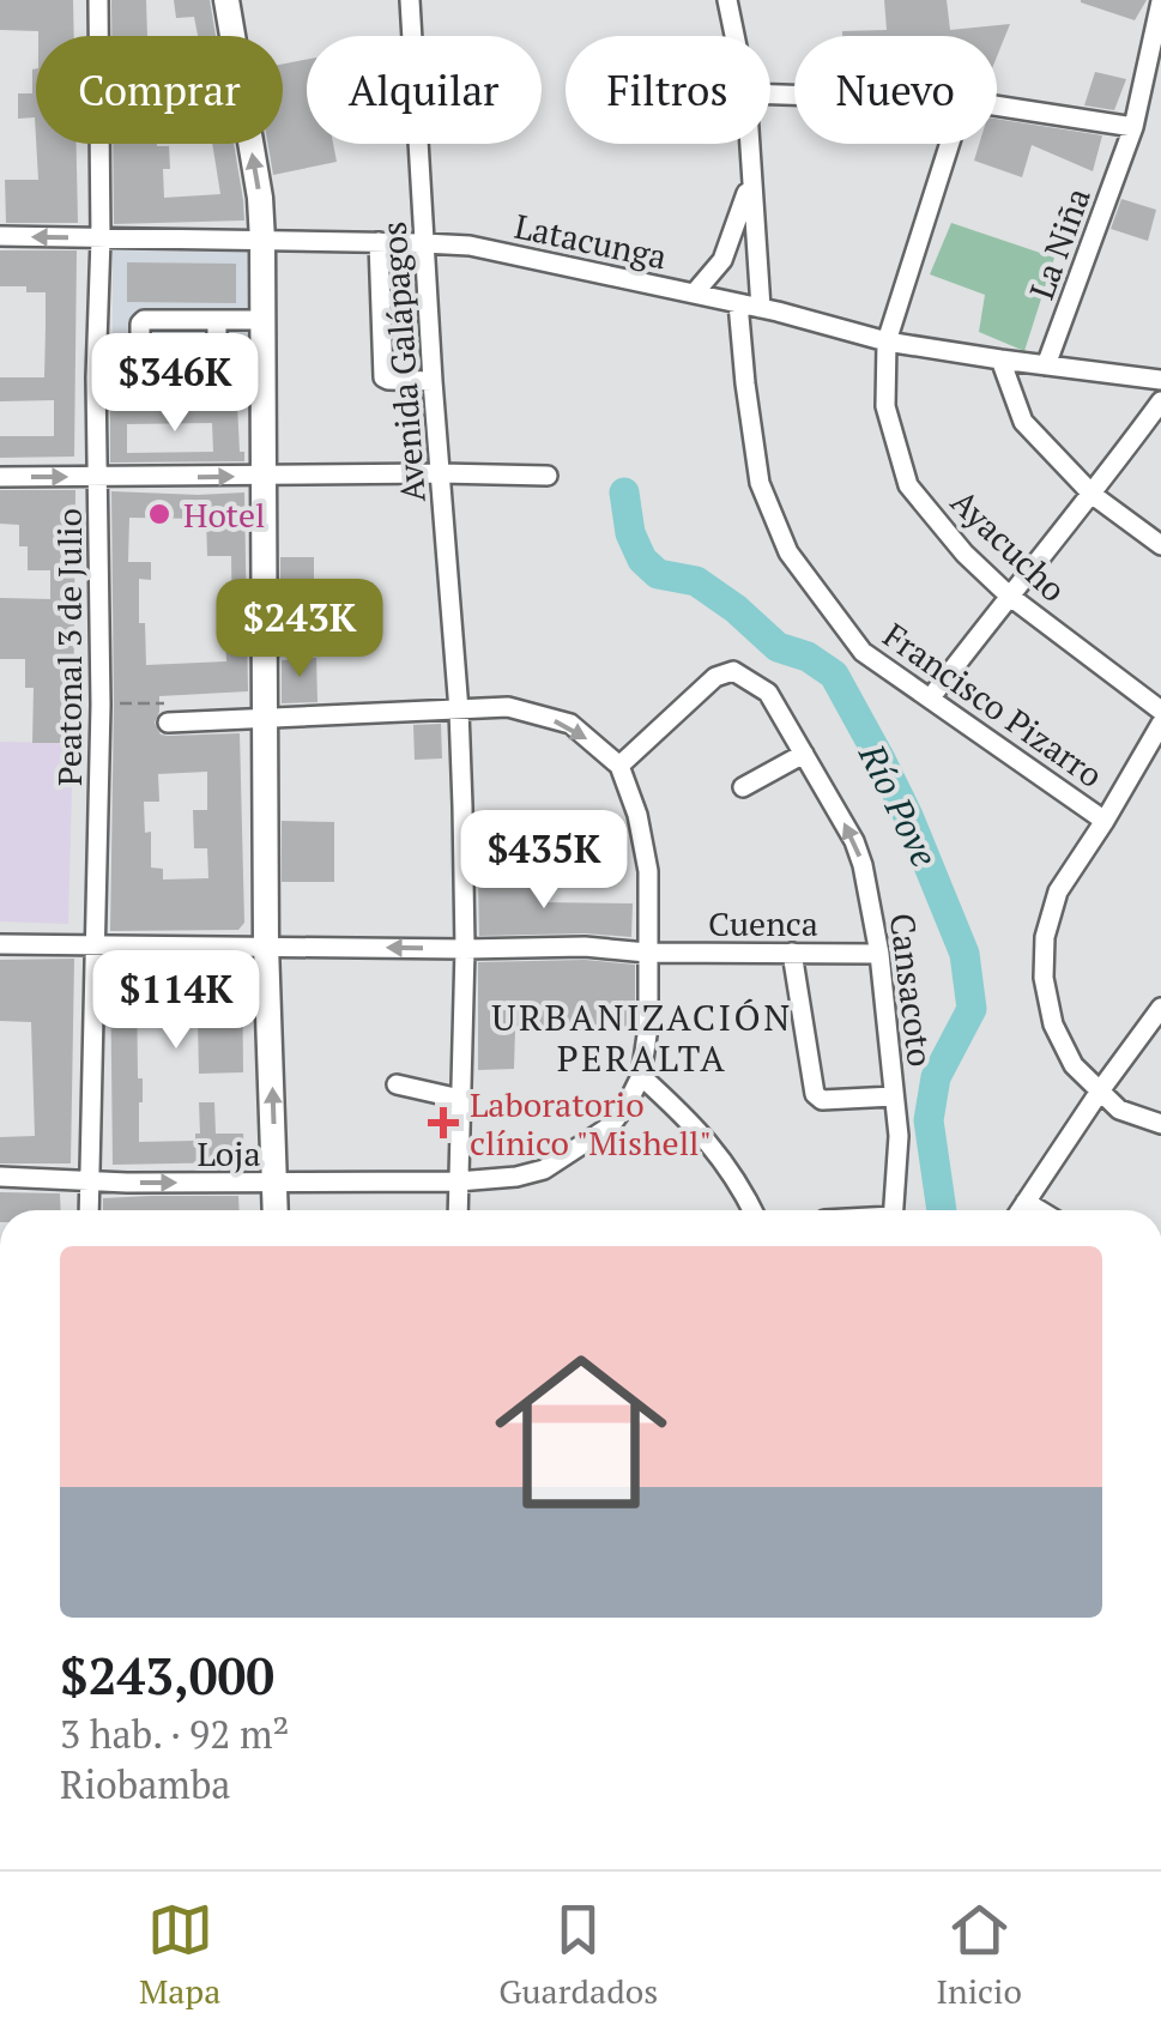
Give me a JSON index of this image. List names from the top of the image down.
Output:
{
  "streets": {
    "street": [
      "Latacunga",
      "La Niña",
      "Avenida Galápagos",
      "Ayacucho",
      "Peatonal 3 de Julio",
      "Francisco Pizarro",
      "Cuenca",
      "Cansacoto",
      "Loja"
    ]
  },
  "crossings": [
    ["Latacunga", "La Niña"],
    ["Latacunga", "Avenida Galápagos"],
    ["Latacunga", "Ayacucho"],
    ["Latacunga", "Peatonal 3 de Julio"],
    ["Latacunga", "Francisco Pizarro"],
    ["Avenida Galápagos", "Cuenca"],
    ["Avenida Galápagos", "Loja"],
    ["Peatonal 3 de Julio", "Cuenca"],
    ["Peatonal 3 de Julio", "Loja"],
    ["Cuenca", "Cansacoto"]
  ],
  "districts": ["URBANIZACIÓN PERALTA"],
  "water": ["Río Pove"],
  "places": {
    "other": ["Hotel"],
    "health": ["Laboratorio clínico \"Mishell\""]
  },
  "page": {
    "chip": [
      "Comprar",
      "Alquilar",
      "Filtros",
      "Nuevo"
    ],
    "price": [
      "$346K",
      "$243K",
      "$435K",
      "$114K"
    ],
    "list": [
      {
        "name": "$243,000",
        "note": "3 hab. · 92 m² · Riobamba"
      }
    ],
    "tabs": ["Mapa", "Guardados", "Inicio"]
  }
}
